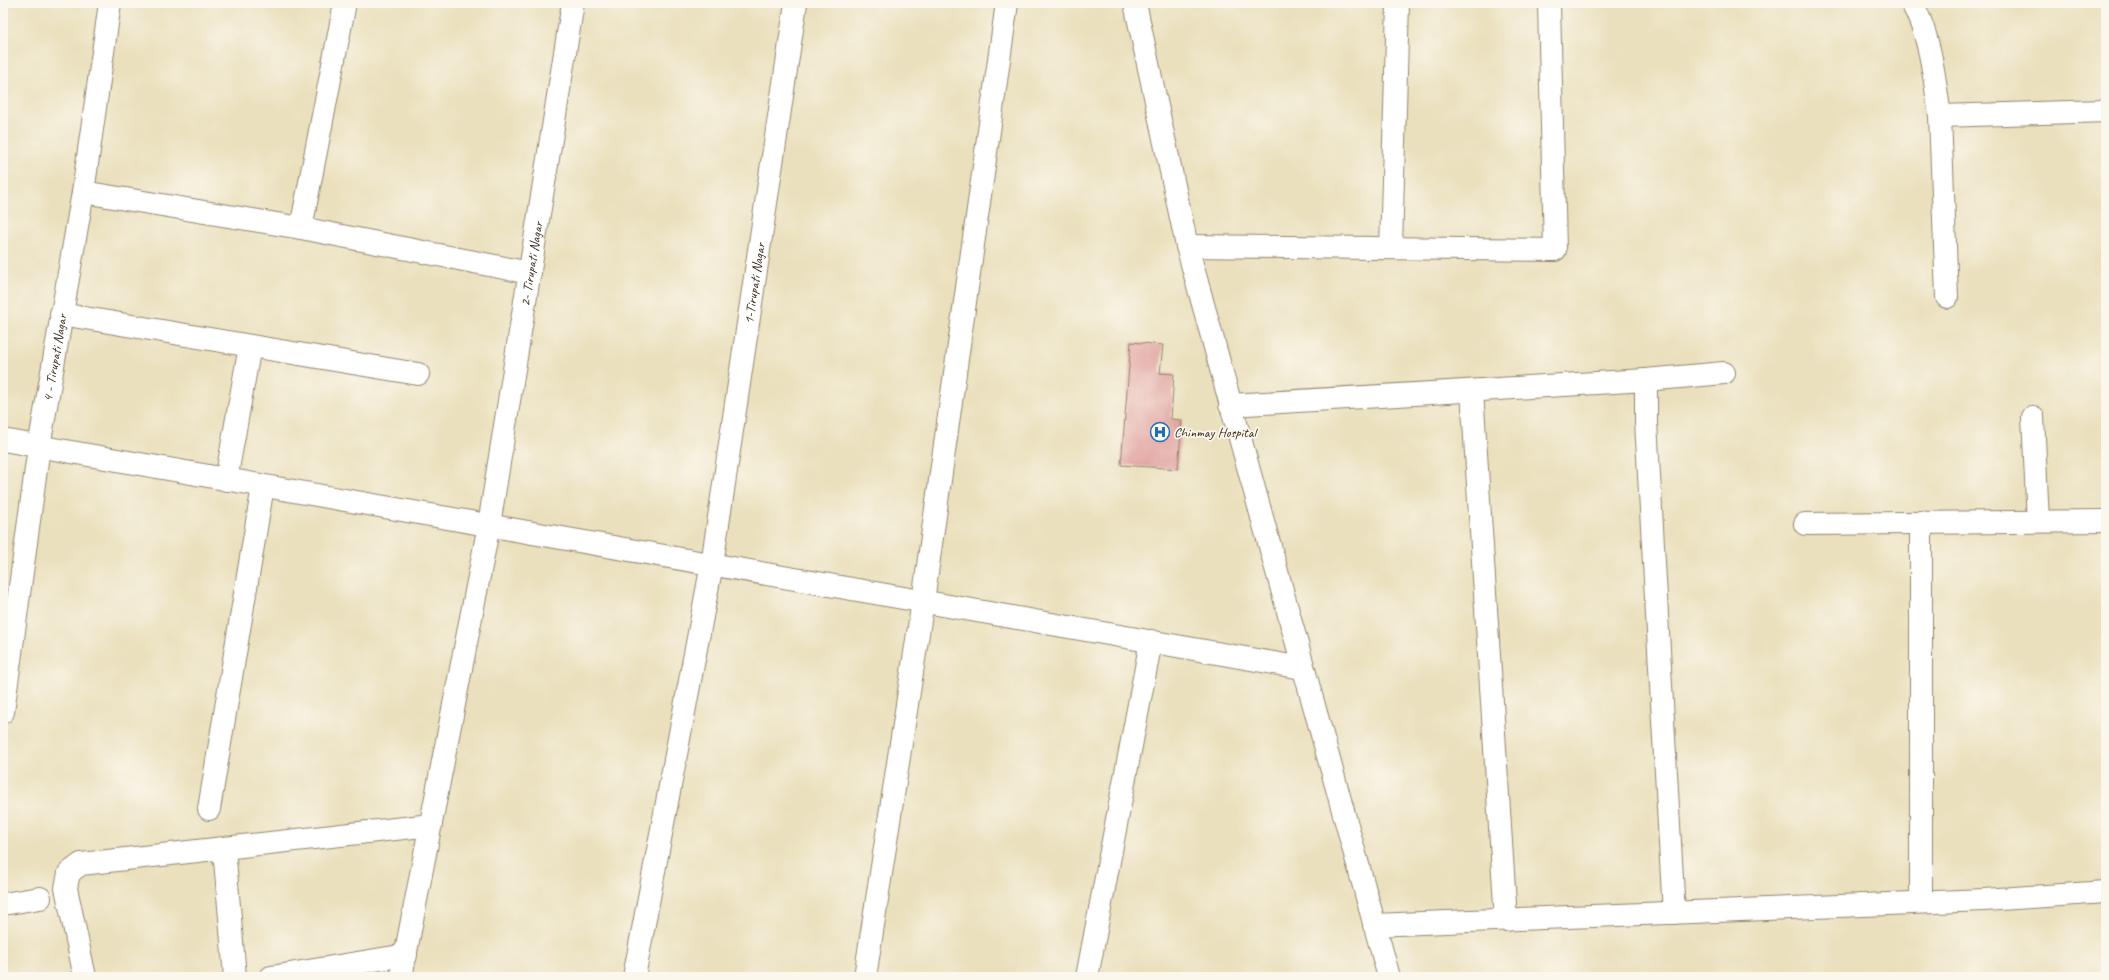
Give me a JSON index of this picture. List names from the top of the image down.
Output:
{
  "streets": {
    "street": ["2- Tirupati Nagar", "1-Tirupati Nagar", "4 - Tirupati Nagar"]
  },
  "places": {
    "hospital": ["Chinmay Hospital"]
  }
}
